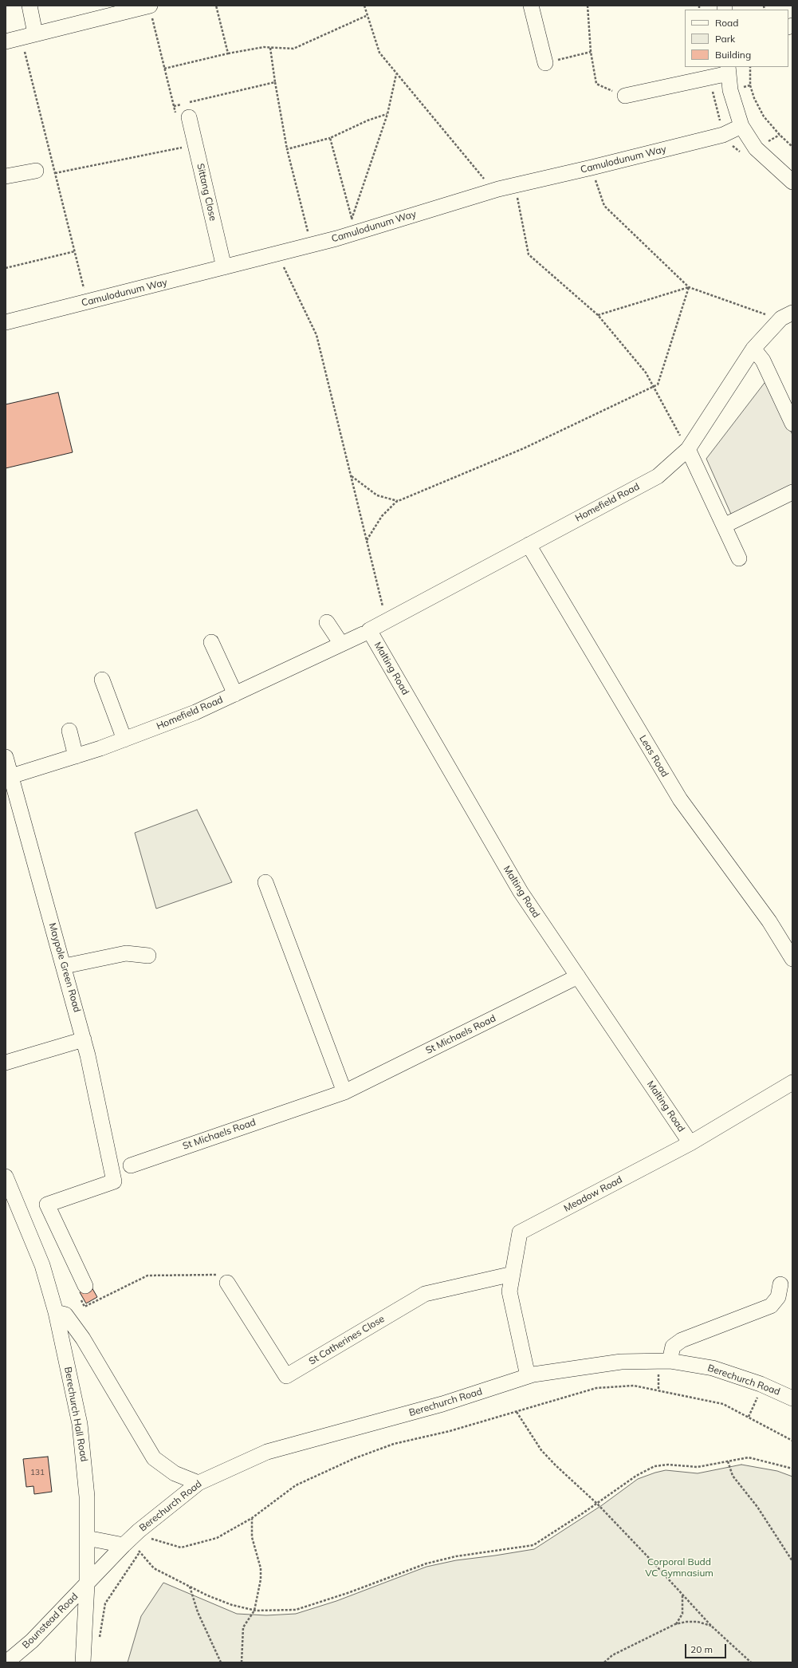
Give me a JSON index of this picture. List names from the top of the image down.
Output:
{
  "streets": {
    "street": [
      "Camulodunum Way",
      "Sittang Close",
      "Homefield Road",
      "Malting Road",
      "Leas Road",
      "Maypole Green Road",
      "St Michaels Road",
      "Meadow Road",
      "St Catherines Close",
      "Berechurch Road",
      "Berechurch Hall Road",
      "Bounstead Road"
    ]
  },
  "crossings": [
    ["Camulodunum Way", "Sittang Close"],
    ["Homefield Road", "Malting Road"],
    ["Homefield Road", "Leas Road"],
    ["Homefield Road", "Maypole Green Road"],
    ["Malting Road", "St Michaels Road"],
    ["Malting Road", "Meadow Road"],
    ["Meadow Road", "St Catherines Close"],
    ["Meadow Road", "Berechurch Road"],
    ["Berechurch Road", "Berechurch Hall Road"],
    ["Berechurch Road", "Bounstead Road"],
    ["Berechurch Hall Road", "Bounstead Road"]
  ],
  "parks": ["Corporal Budd VC Gymnasium"],
  "house_numbers": ["131"],
  "legend": ["Road", "Park", "Building"],
  "scale_bar": "20 m"
}
